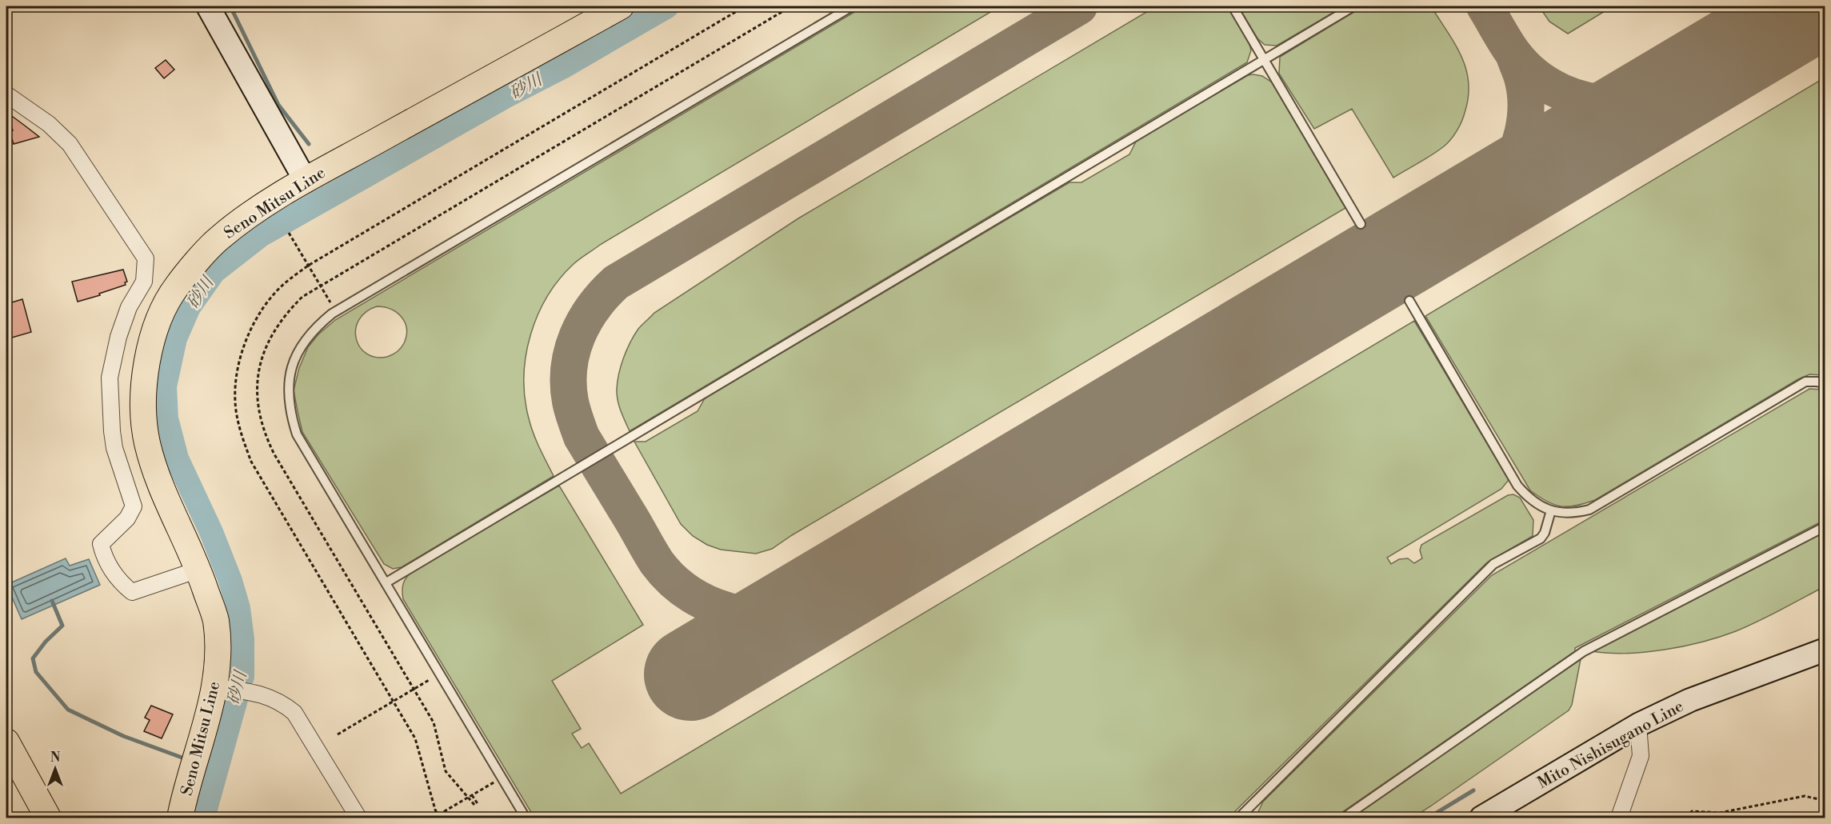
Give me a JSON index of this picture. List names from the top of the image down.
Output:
{
  "streets": {
    "main road": ["Seno Mitsu Line", "Mito Nishisugano Line"]
  },
  "water": ["砂川"],
  "north": "top"
}
